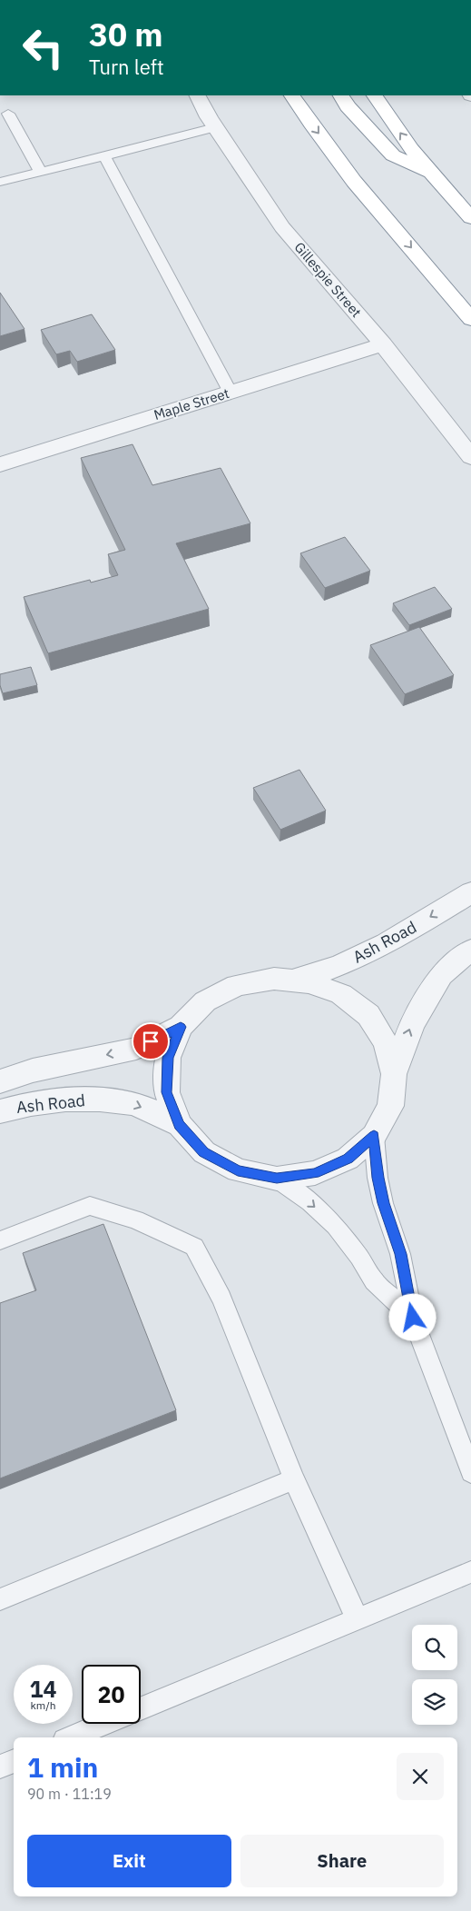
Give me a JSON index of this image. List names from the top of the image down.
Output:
{
  "streets": {
    "street": ["Gillespie Street", "Maple Street", "Ash Road"]
  },
  "crossings": [
    ["Gillespie Street", "Maple Street"]
  ],
  "page": {
    "turn": ["30 m", "Turn left"],
    "speed": "14 km/h",
    "limit": "20",
    "heading": ["1 min", "90 m · 11:19"],
    "buttons": ["Exit", "Share"]
  }
}
